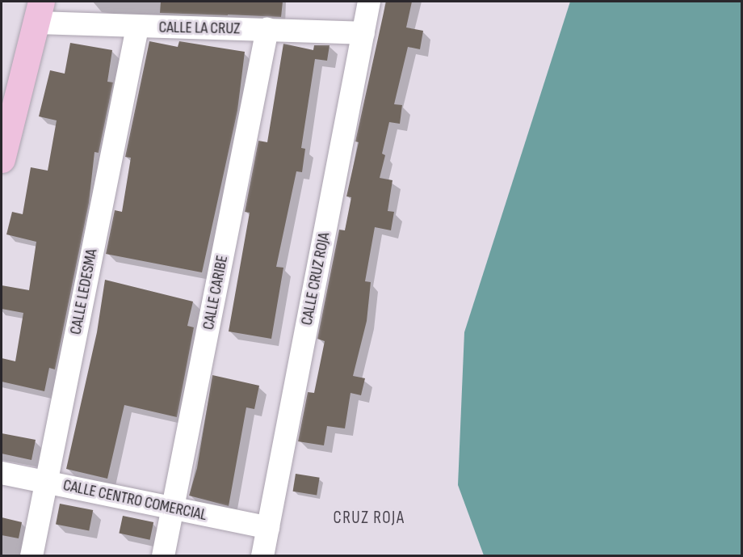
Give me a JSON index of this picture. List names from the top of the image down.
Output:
{
  "streets": {
    "street": [
      "CALLE LA CRUZ",
      "CALLE CRUZ ROJA",
      "CALLE LEDESMA",
      "CALLE CARIBE",
      "CALLE CENTRO COMERCIAL"
    ]
  },
  "crossings": [
    ["CALLE LA CRUZ", "CALLE CRUZ ROJA"],
    ["CALLE LA CRUZ", "CALLE LEDESMA"],
    ["CALLE LA CRUZ", "CALLE CARIBE"],
    ["CALLE CRUZ ROJA", "CALLE CENTRO COMERCIAL"],
    ["CALLE LEDESMA", "CALLE CENTRO COMERCIAL"],
    ["CALLE CARIBE", "CALLE CENTRO COMERCIAL"]
  ],
  "districts": ["CRUZ ROJA"]
}
